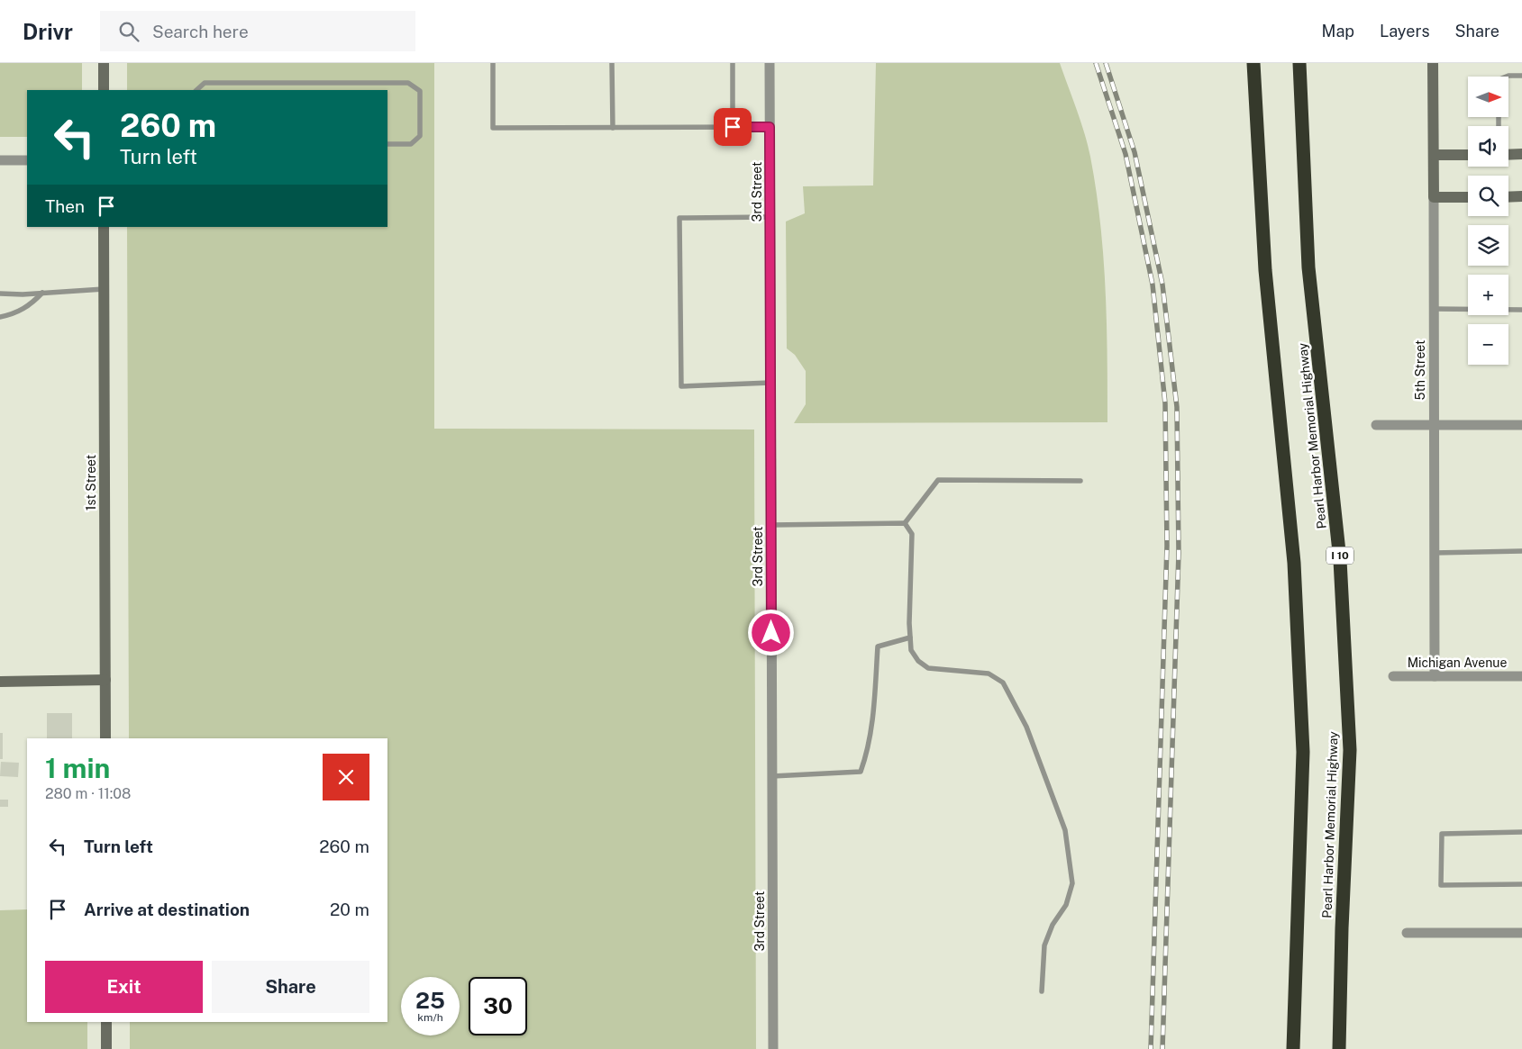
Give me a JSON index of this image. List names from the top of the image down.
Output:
{
  "streets": {
    "highway": ["Pearl Harbor Memorial Highway", "I 10"],
    "street": [
      "3rd Street",
      "5th Street",
      "1st Street",
      "Michigan Avenue"
    ]
  },
  "crossings": [
    ["5th Street", "Michigan Avenue"]
  ],
  "north": "right",
  "page": {
    "header": "Drivr",
    "search": "Search here",
    "nav": ["Map", "Layers", "Share"],
    "map_buttons": ["+", "−"],
    "turn": ["260 m", "Turn left"],
    "then": "Then",
    "heading": ["1 min", "280 m · 11:08"],
    "list": [
      {
        "name": "Turn left",
        "value": "260 m"
      },
      {
        "name": "Arrive at destination",
        "value": "20 m"
      }
    ],
    "buttons": ["Exit", "Share"],
    "speed": "25 km/h",
    "limit": "30"
  }
}
